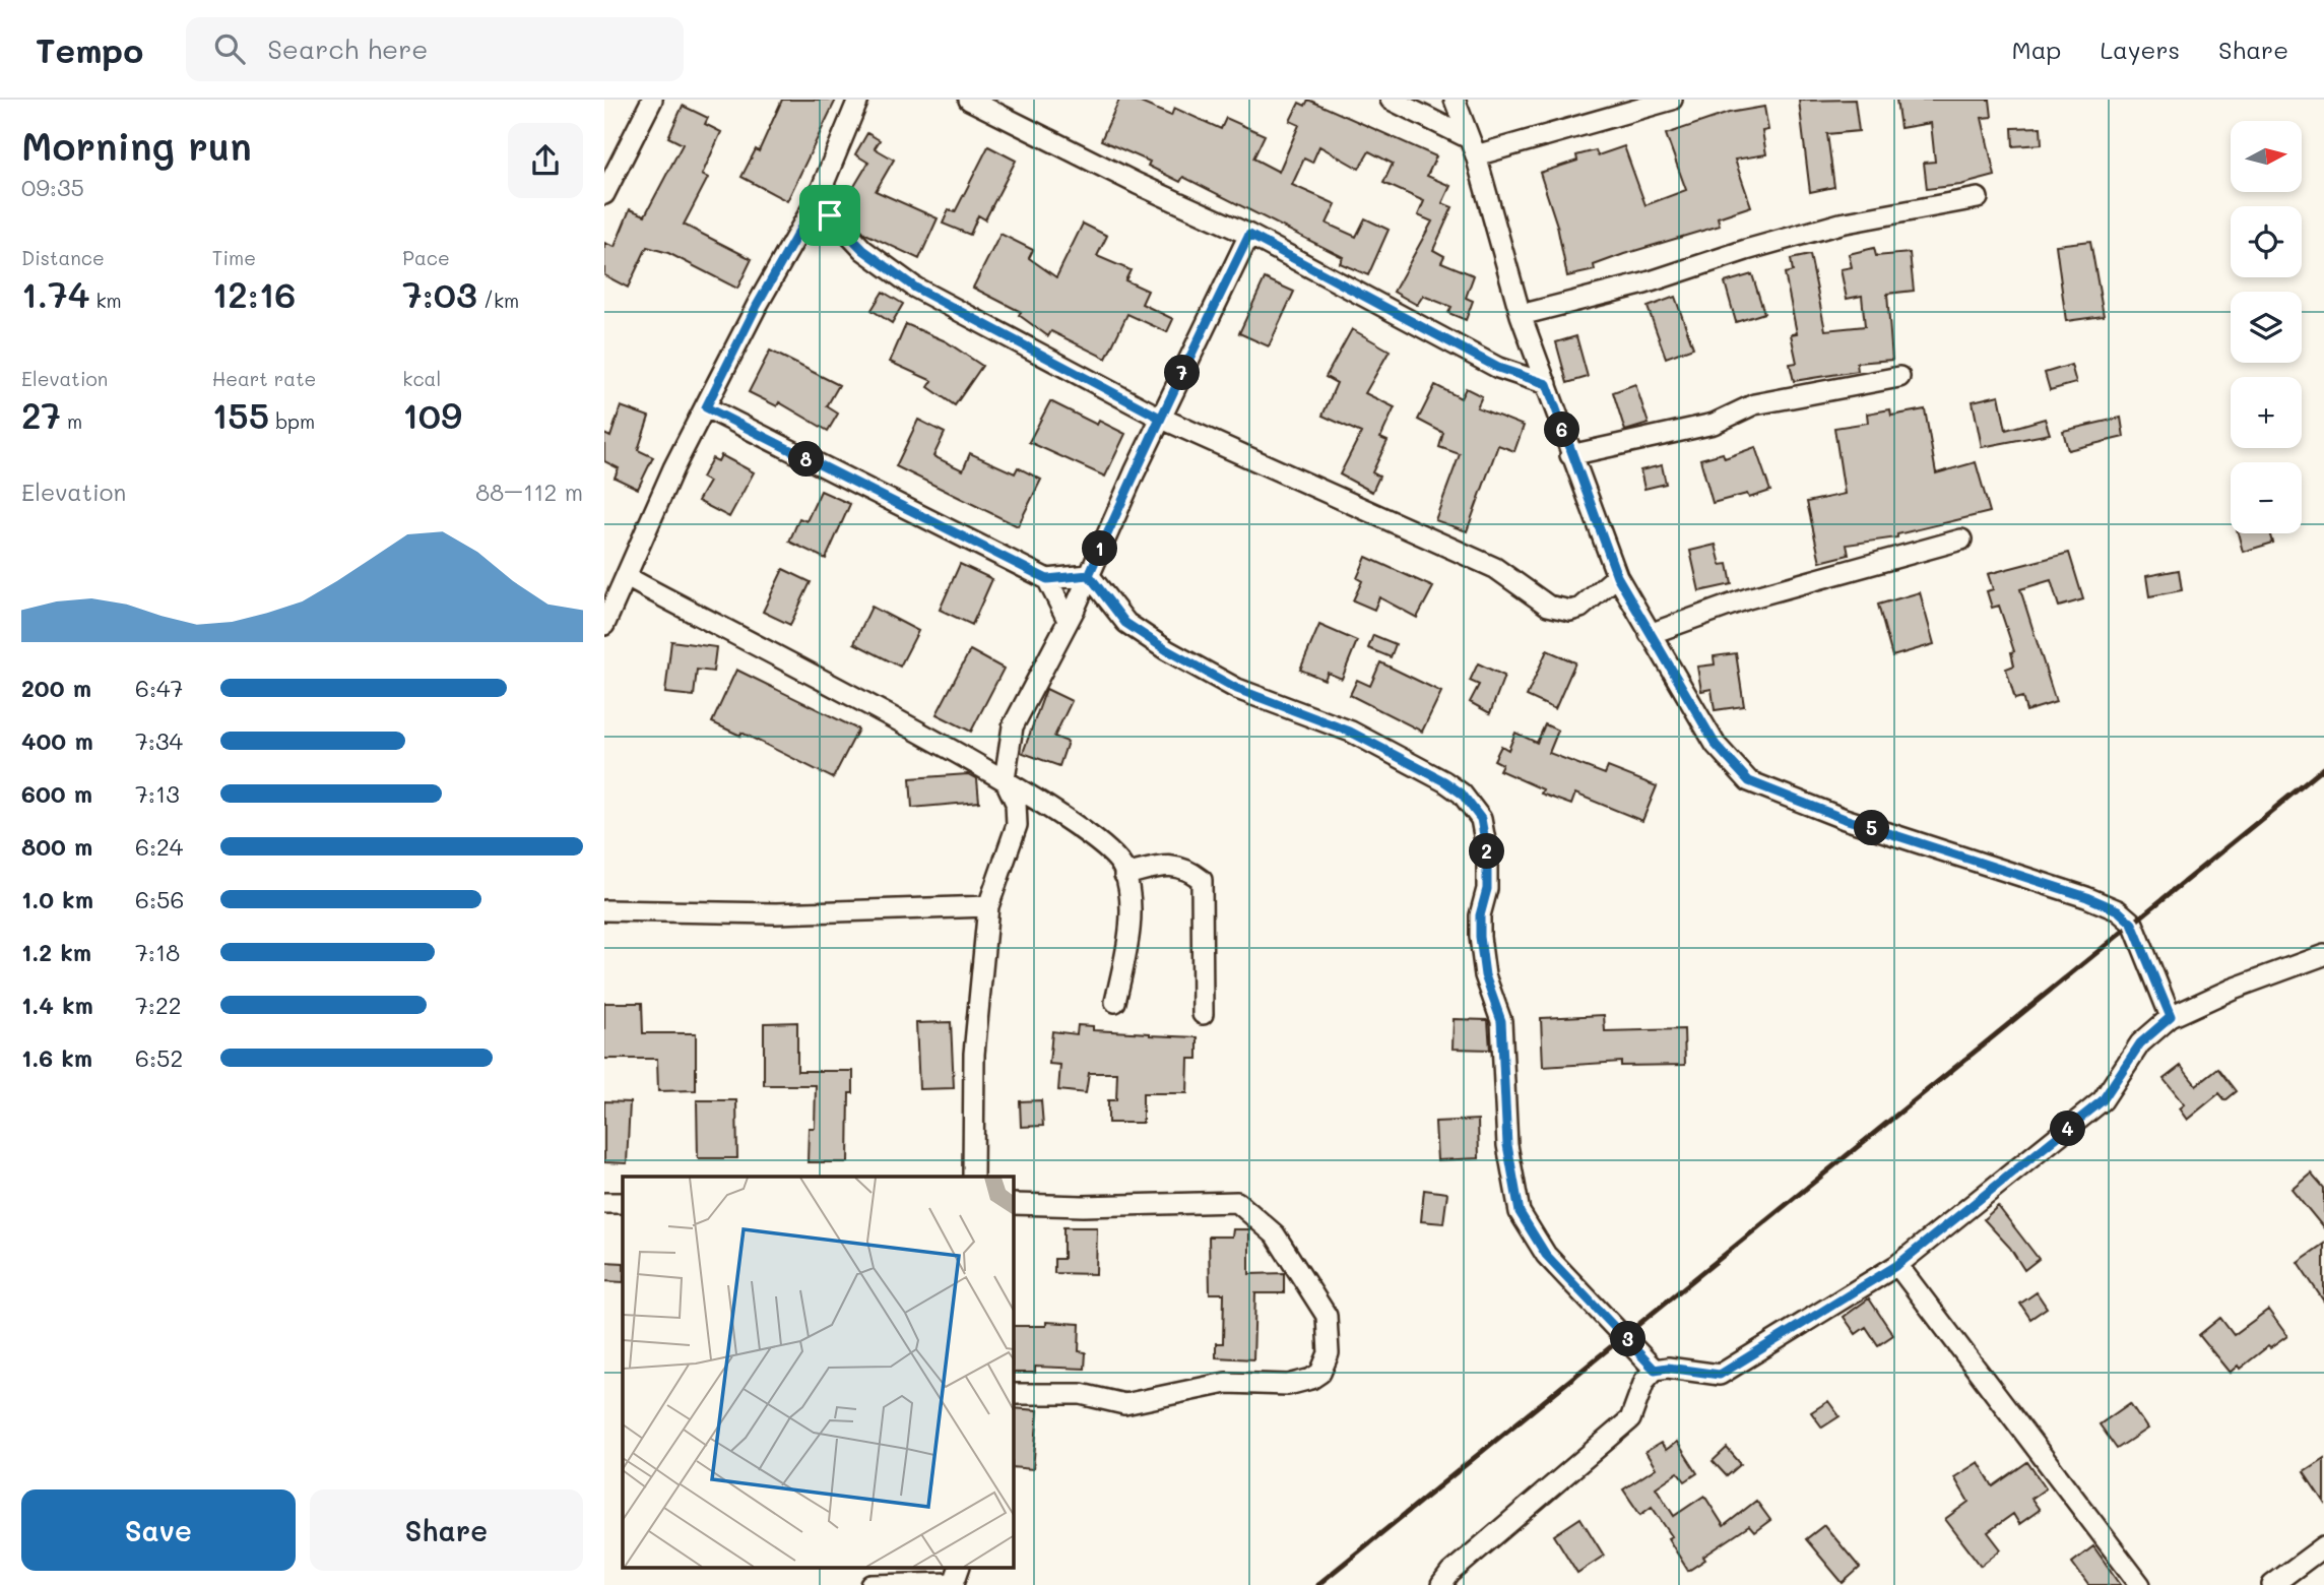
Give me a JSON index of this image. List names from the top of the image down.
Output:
{
  "north": "right",
  "page": {
    "header": "Tempo",
    "search": "Search here",
    "nav": ["Map", "Layers", "Share"],
    "heading": ["Morning run", "09:35"],
    "map_buttons": ["+", "−"],
    "stats": [
      ["Distance", "1.74 km"],
      ["Time", "12:16"],
      ["Pace", "7:03 /km"],
      ["Elevation", "27 m"],
      ["Heart rate", "155 bpm"],
      ["kcal", "109"]
    ],
    "pins": [
      "7",
      "6",
      "8",
      "1",
      "5",
      "2",
      "4",
      "3"
    ],
    "chart": ["Elevation", "88–112 m"],
    "list": [
      {
        "name": "200 m",
        "note": "6:47"
      },
      {
        "name": "400 m",
        "note": "7:34"
      },
      {
        "name": "600 m",
        "note": "7:13"
      },
      {
        "name": "800 m",
        "note": "6:24"
      },
      {
        "name": "1.0 km",
        "note": "6:56"
      },
      {
        "name": "1.2 km",
        "note": "7:18"
      },
      {
        "name": "1.4 km",
        "note": "7:22"
      },
      {
        "name": "1.6 km",
        "note": "6:52"
      }
    ],
    "buttons": ["Save", "Share"]
  }
}
